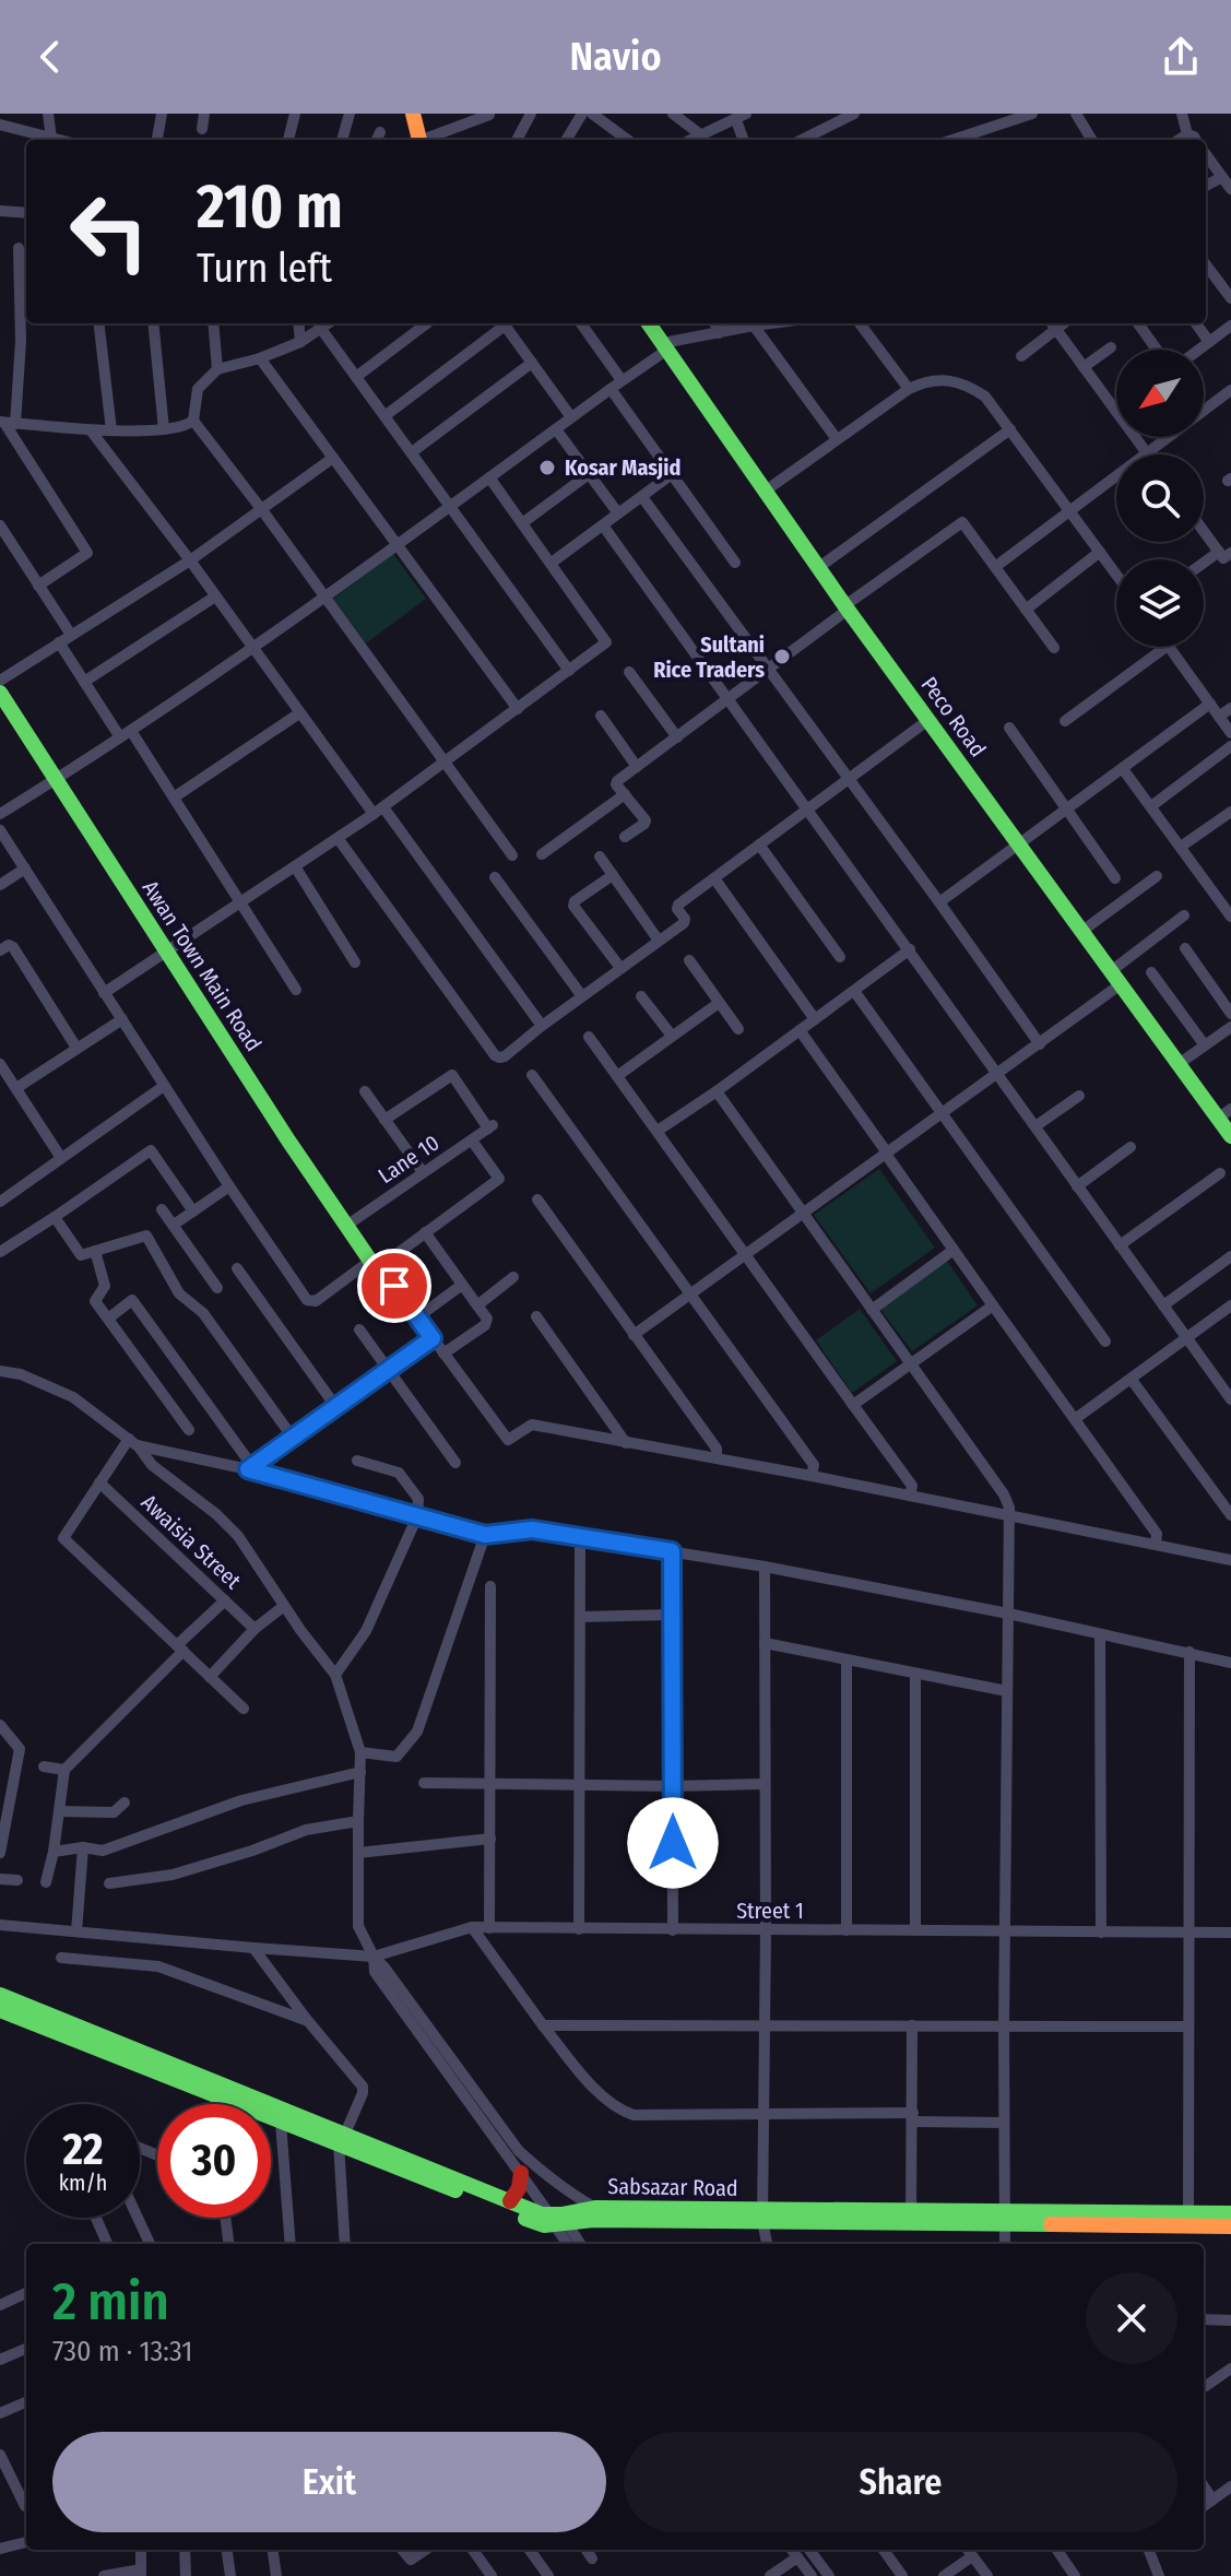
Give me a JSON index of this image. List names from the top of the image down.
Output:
{
  "streets": {
    "street": [
      "Peco Road",
      "Awan Town Main Road",
      "Lane 10",
      "Awaisia Street",
      "Street 1",
      "Sabsazar Road"
    ]
  },
  "crossings": [
    ["Awan Town Main Road", "Lane 10"]
  ],
  "places": ["Kosar Masjid", "Sultani Rice Traders"],
  "north": "bottom left",
  "page": {
    "header": "Navio",
    "turn": ["210 m", "Turn left"],
    "speed": "22 km/h",
    "limit": "30",
    "heading": ["2 min", "730 m · 13:31"],
    "buttons": ["Exit", "Share"]
  }
}
